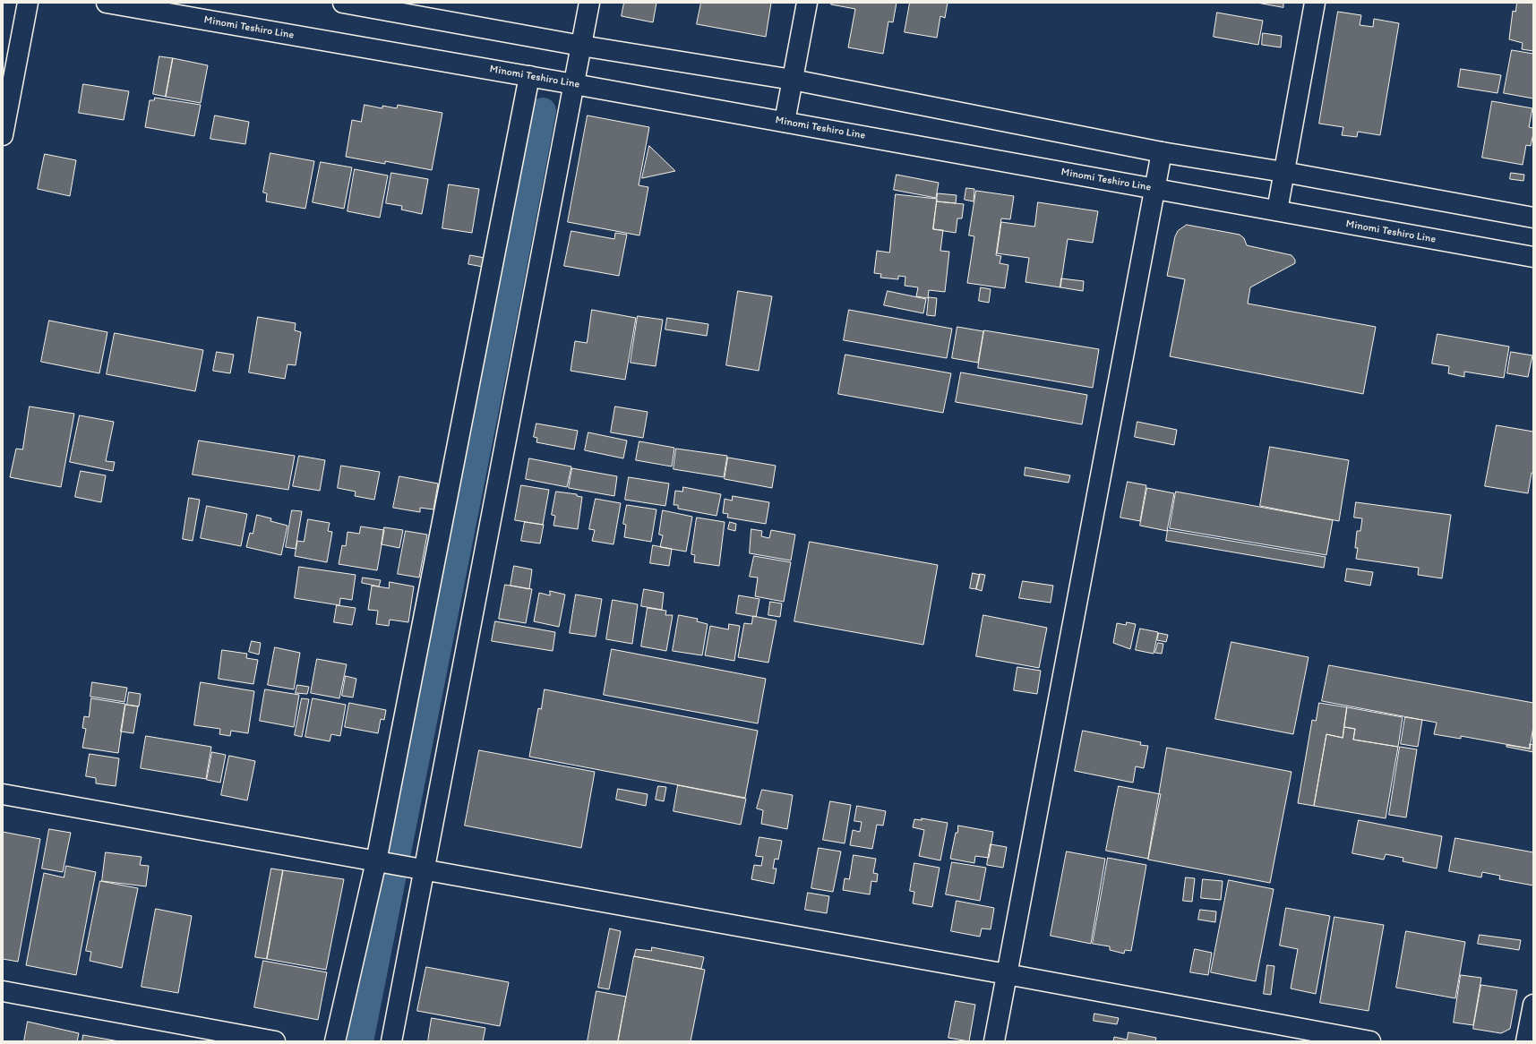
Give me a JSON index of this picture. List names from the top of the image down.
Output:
{
  "streets": {
    "street": ["Minomi Teshiro Line"]
  }
}
